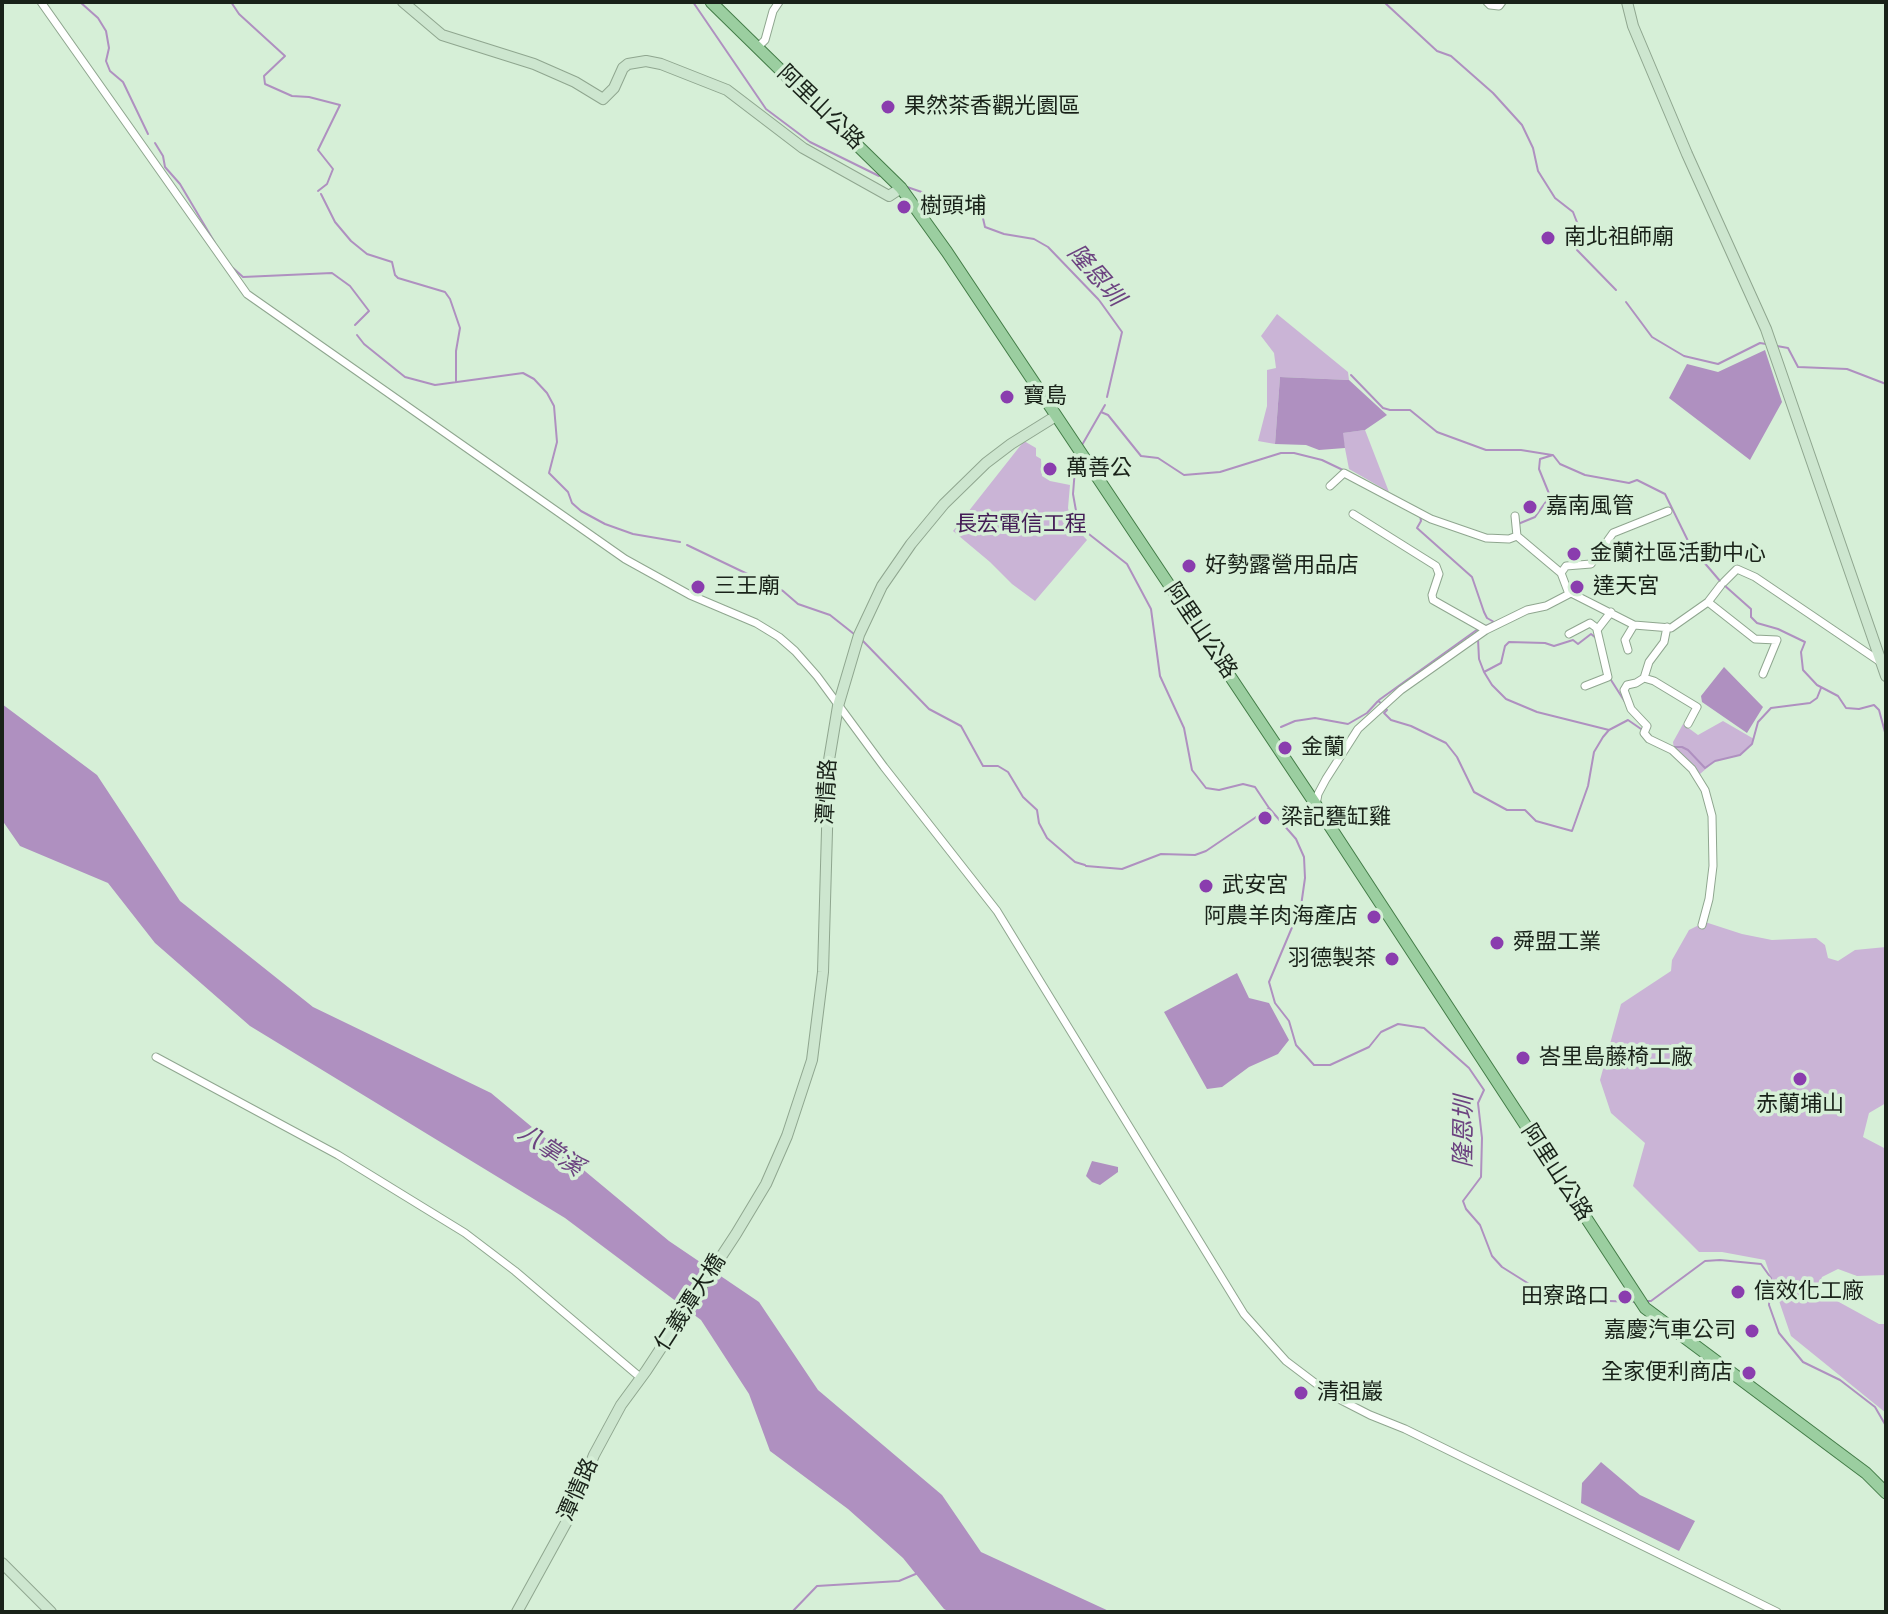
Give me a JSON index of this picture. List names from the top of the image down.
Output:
{
  "streets": {
    "main road": ["阿里山公路"],
    "street": ["潭情路", "仁義潭大橋"]
  },
  "crossings": [
    ["阿里山公路", "潭情路"],
    ["潭情路", "仁義潭大橋"]
  ],
  "water": ["隆恩圳", "八掌溪"],
  "parks": ["長宏電信工程"],
  "places": [
    "果然茶香觀光園區",
    "樹頭埔",
    "南北祖師廟",
    "寶島",
    "萬善公",
    "嘉南風管",
    "金蘭社區活動中心",
    "好勢露營用品店",
    "三王廟",
    "達天宮",
    "金蘭",
    "梁記甕缸雞",
    "武安宮",
    "阿農羊肉海產店",
    "舜盟工業",
    "羽德製茶",
    "峇里島藤椅工廠",
    "赤蘭埔山",
    "信效化工廠",
    "田寮路口",
    "嘉慶汽車公司",
    "全家便利商店",
    "清祖巖"
  ]
}
